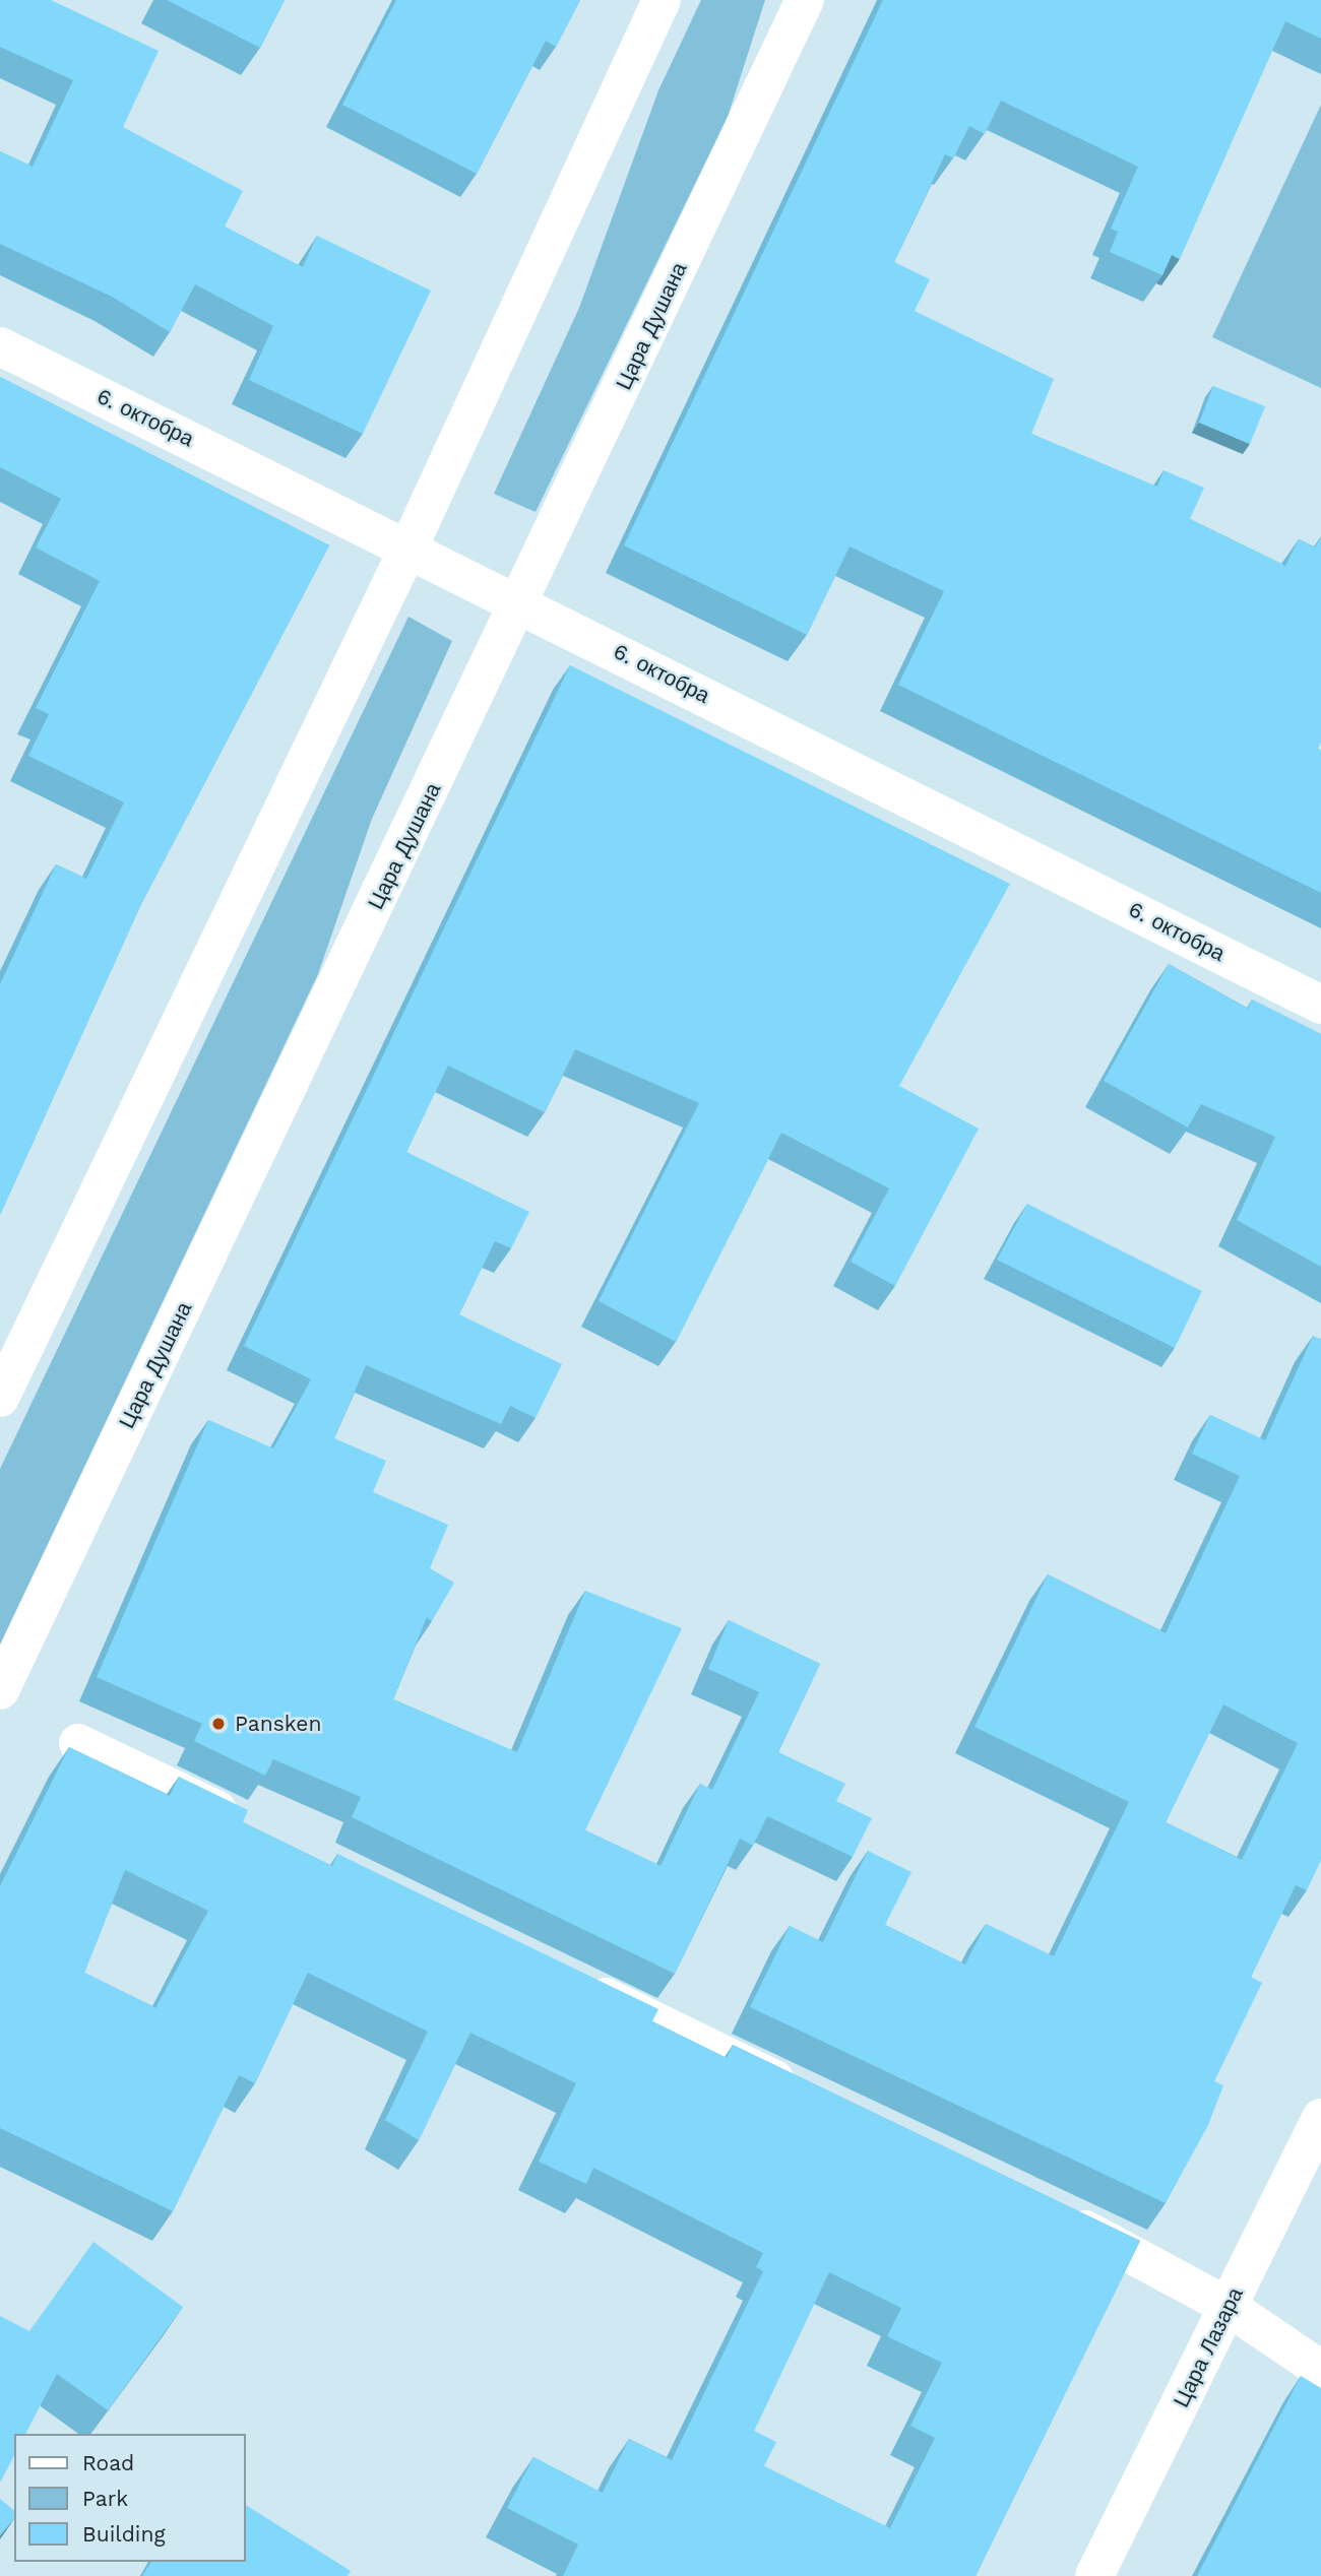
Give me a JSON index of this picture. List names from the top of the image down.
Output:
{
  "streets": {
    "street": ["Цара Душана", "6. октобра", "Цара Лазара"]
  },
  "crossings": [
    ["Цара Душана", "6. октобра"]
  ],
  "places": ["Pansken"],
  "legend": ["Road", "Park", "Building"]
}
